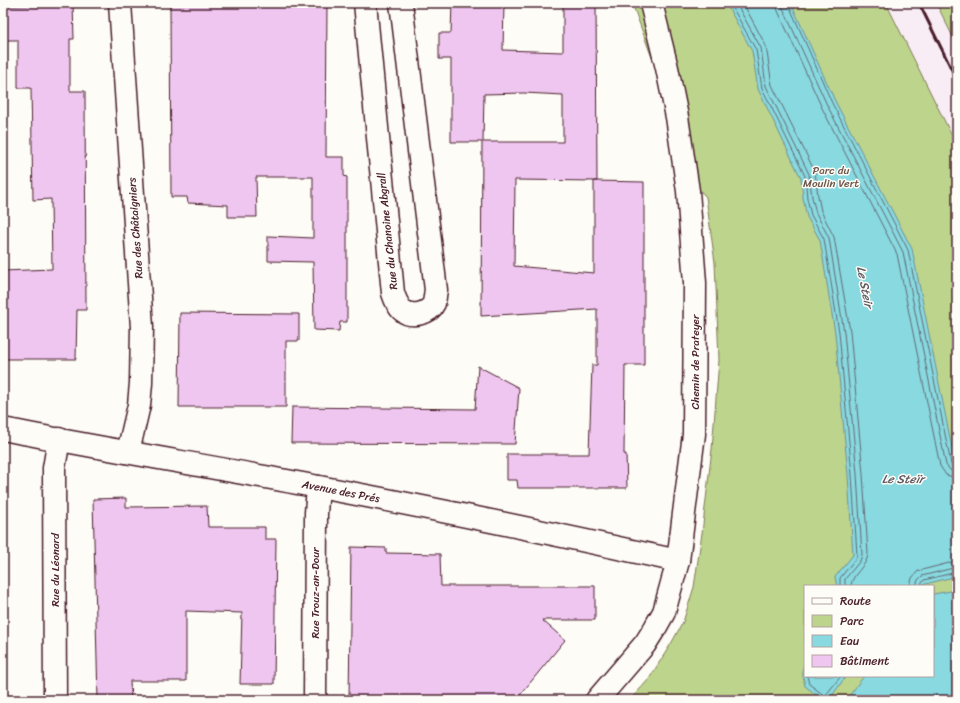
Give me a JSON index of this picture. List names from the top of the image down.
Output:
{
  "streets": {
    "street": [
      "Rue des Châtaigniers",
      "Rue du Chanoine Abgrall",
      "Chemin de Prateyer",
      "Avenue des Prés",
      "Rue du Léonard",
      "Rue Trouz-an-Dour"
    ]
  },
  "crossings": [
    ["Rue des Châtaigniers", "Avenue des Prés"],
    ["Chemin de Prateyer", "Avenue des Prés"],
    ["Avenue des Prés", "Rue du Léonard"],
    ["Avenue des Prés", "Rue Trouz-an-Dour"]
  ],
  "water": ["Le Steir", "Le Steïr"],
  "parks": ["Parc du Moulin Vert"],
  "legend": [
    "Route",
    "Parc",
    "Eau",
    "Bâtiment"
  ]
}
